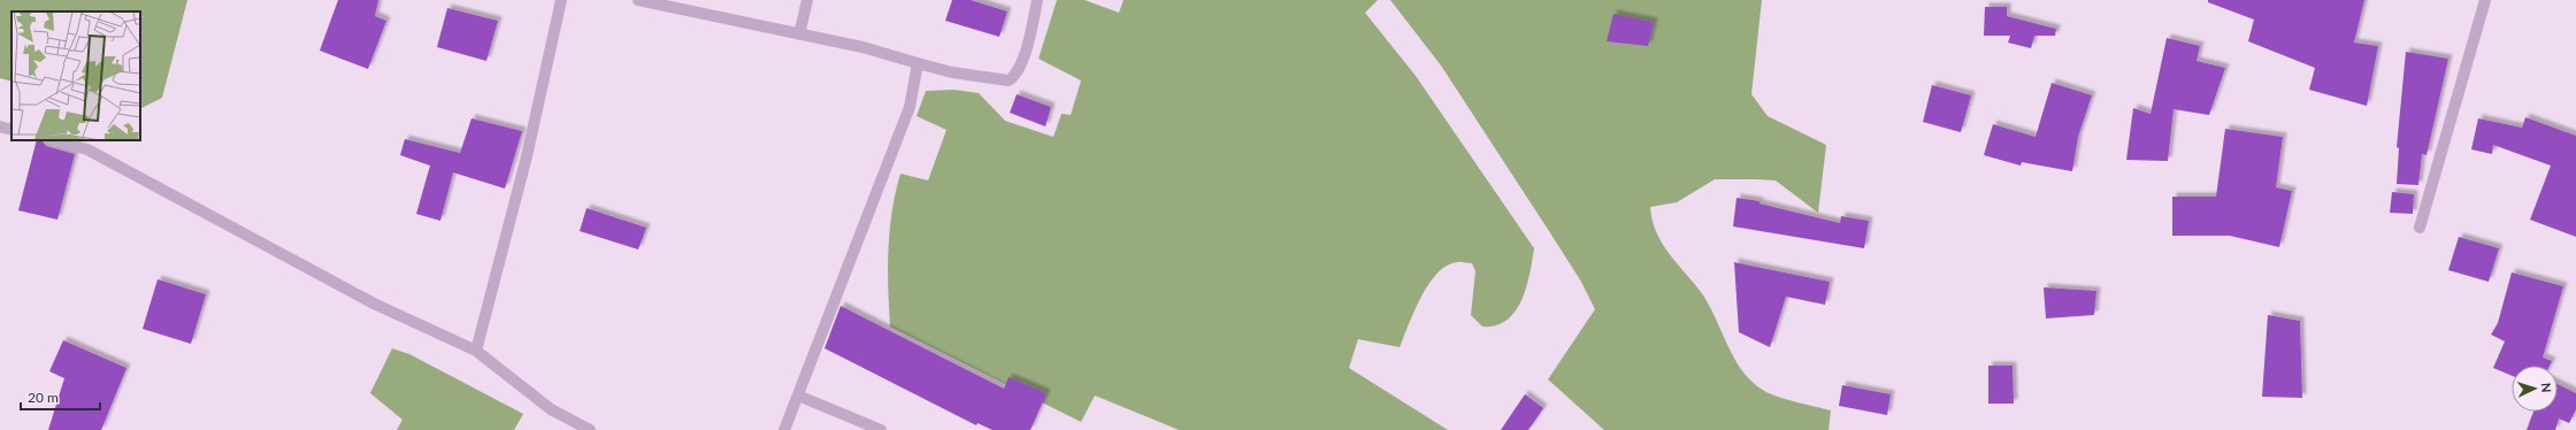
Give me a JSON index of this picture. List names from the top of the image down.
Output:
{
  "scale_bar": "20 m",
  "north": "right"
}
